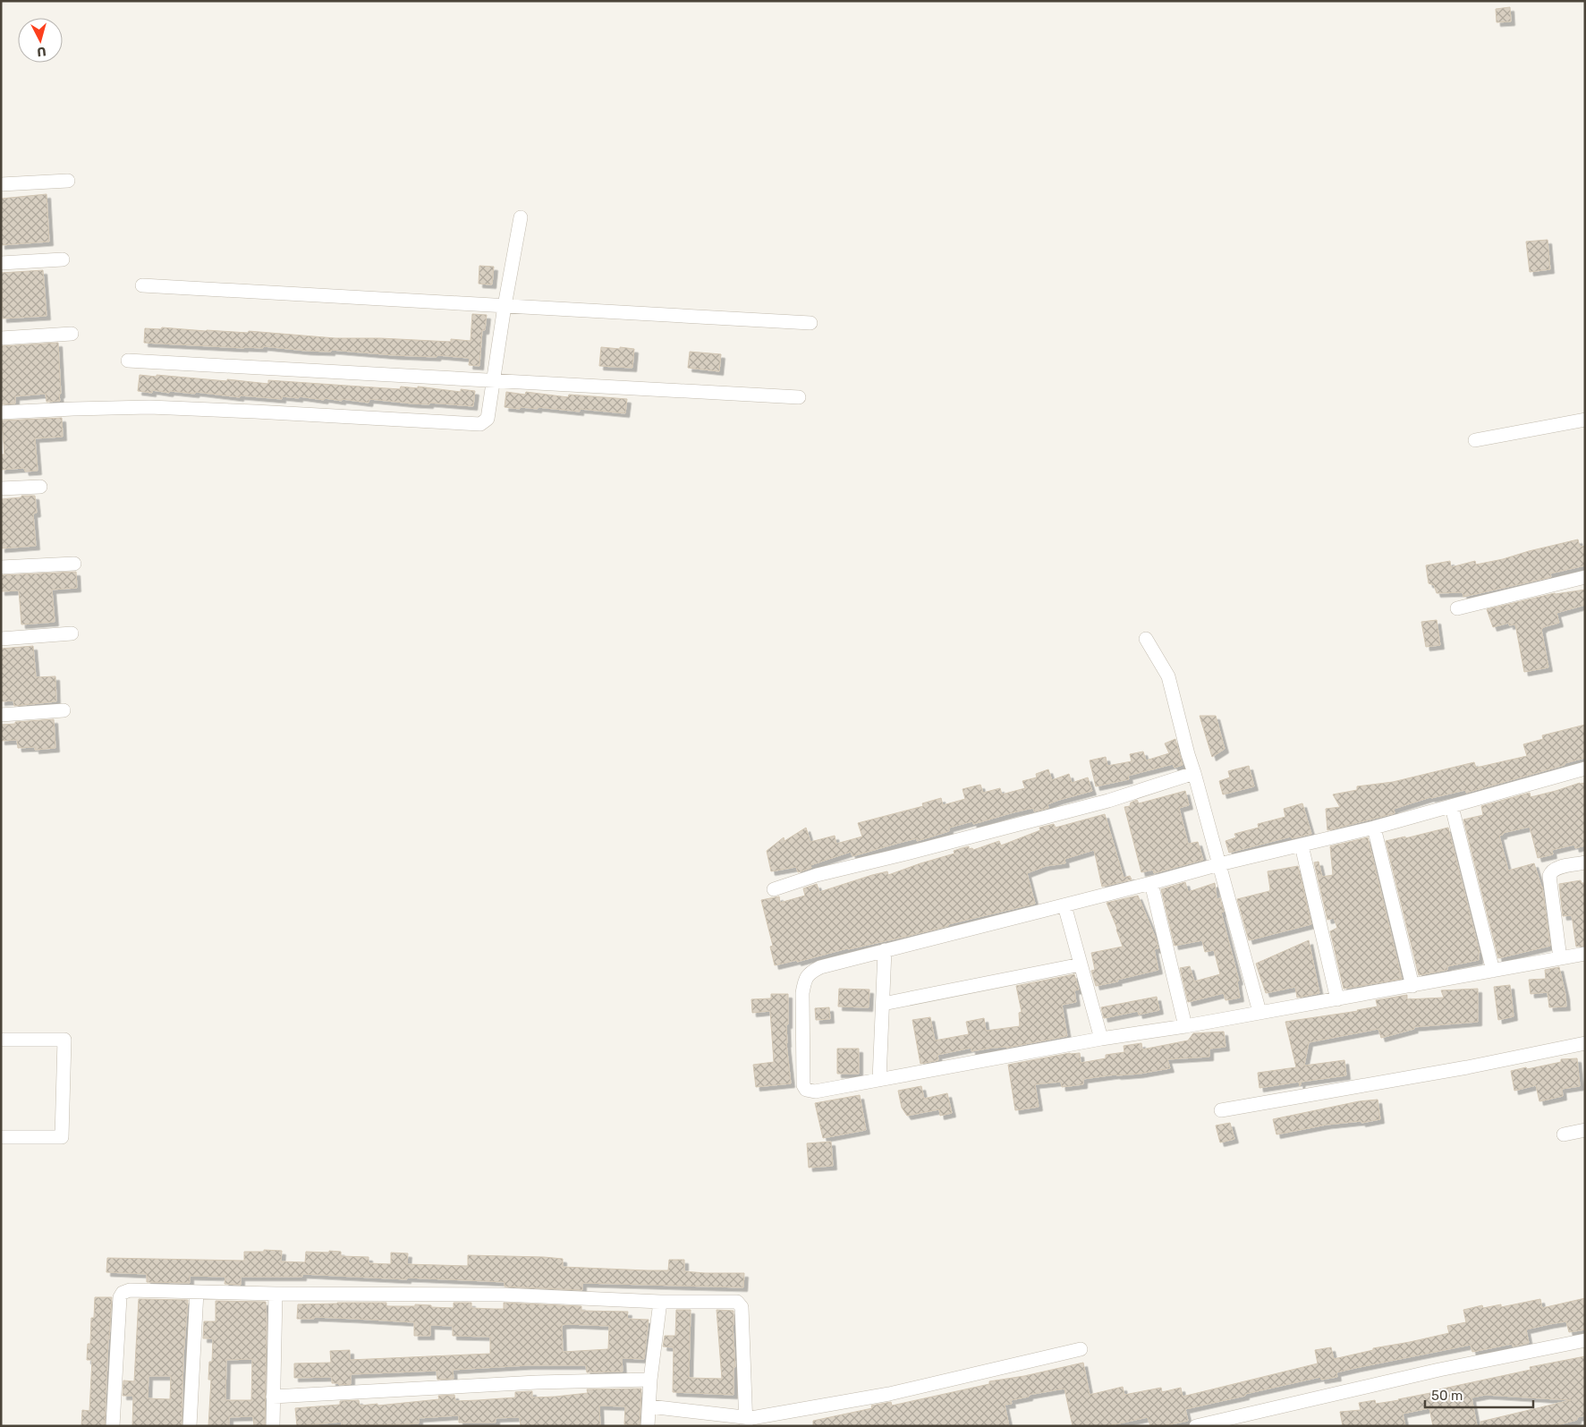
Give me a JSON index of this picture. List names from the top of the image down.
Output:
{
  "scale_bar": "50 m",
  "north": "bottom"
}
